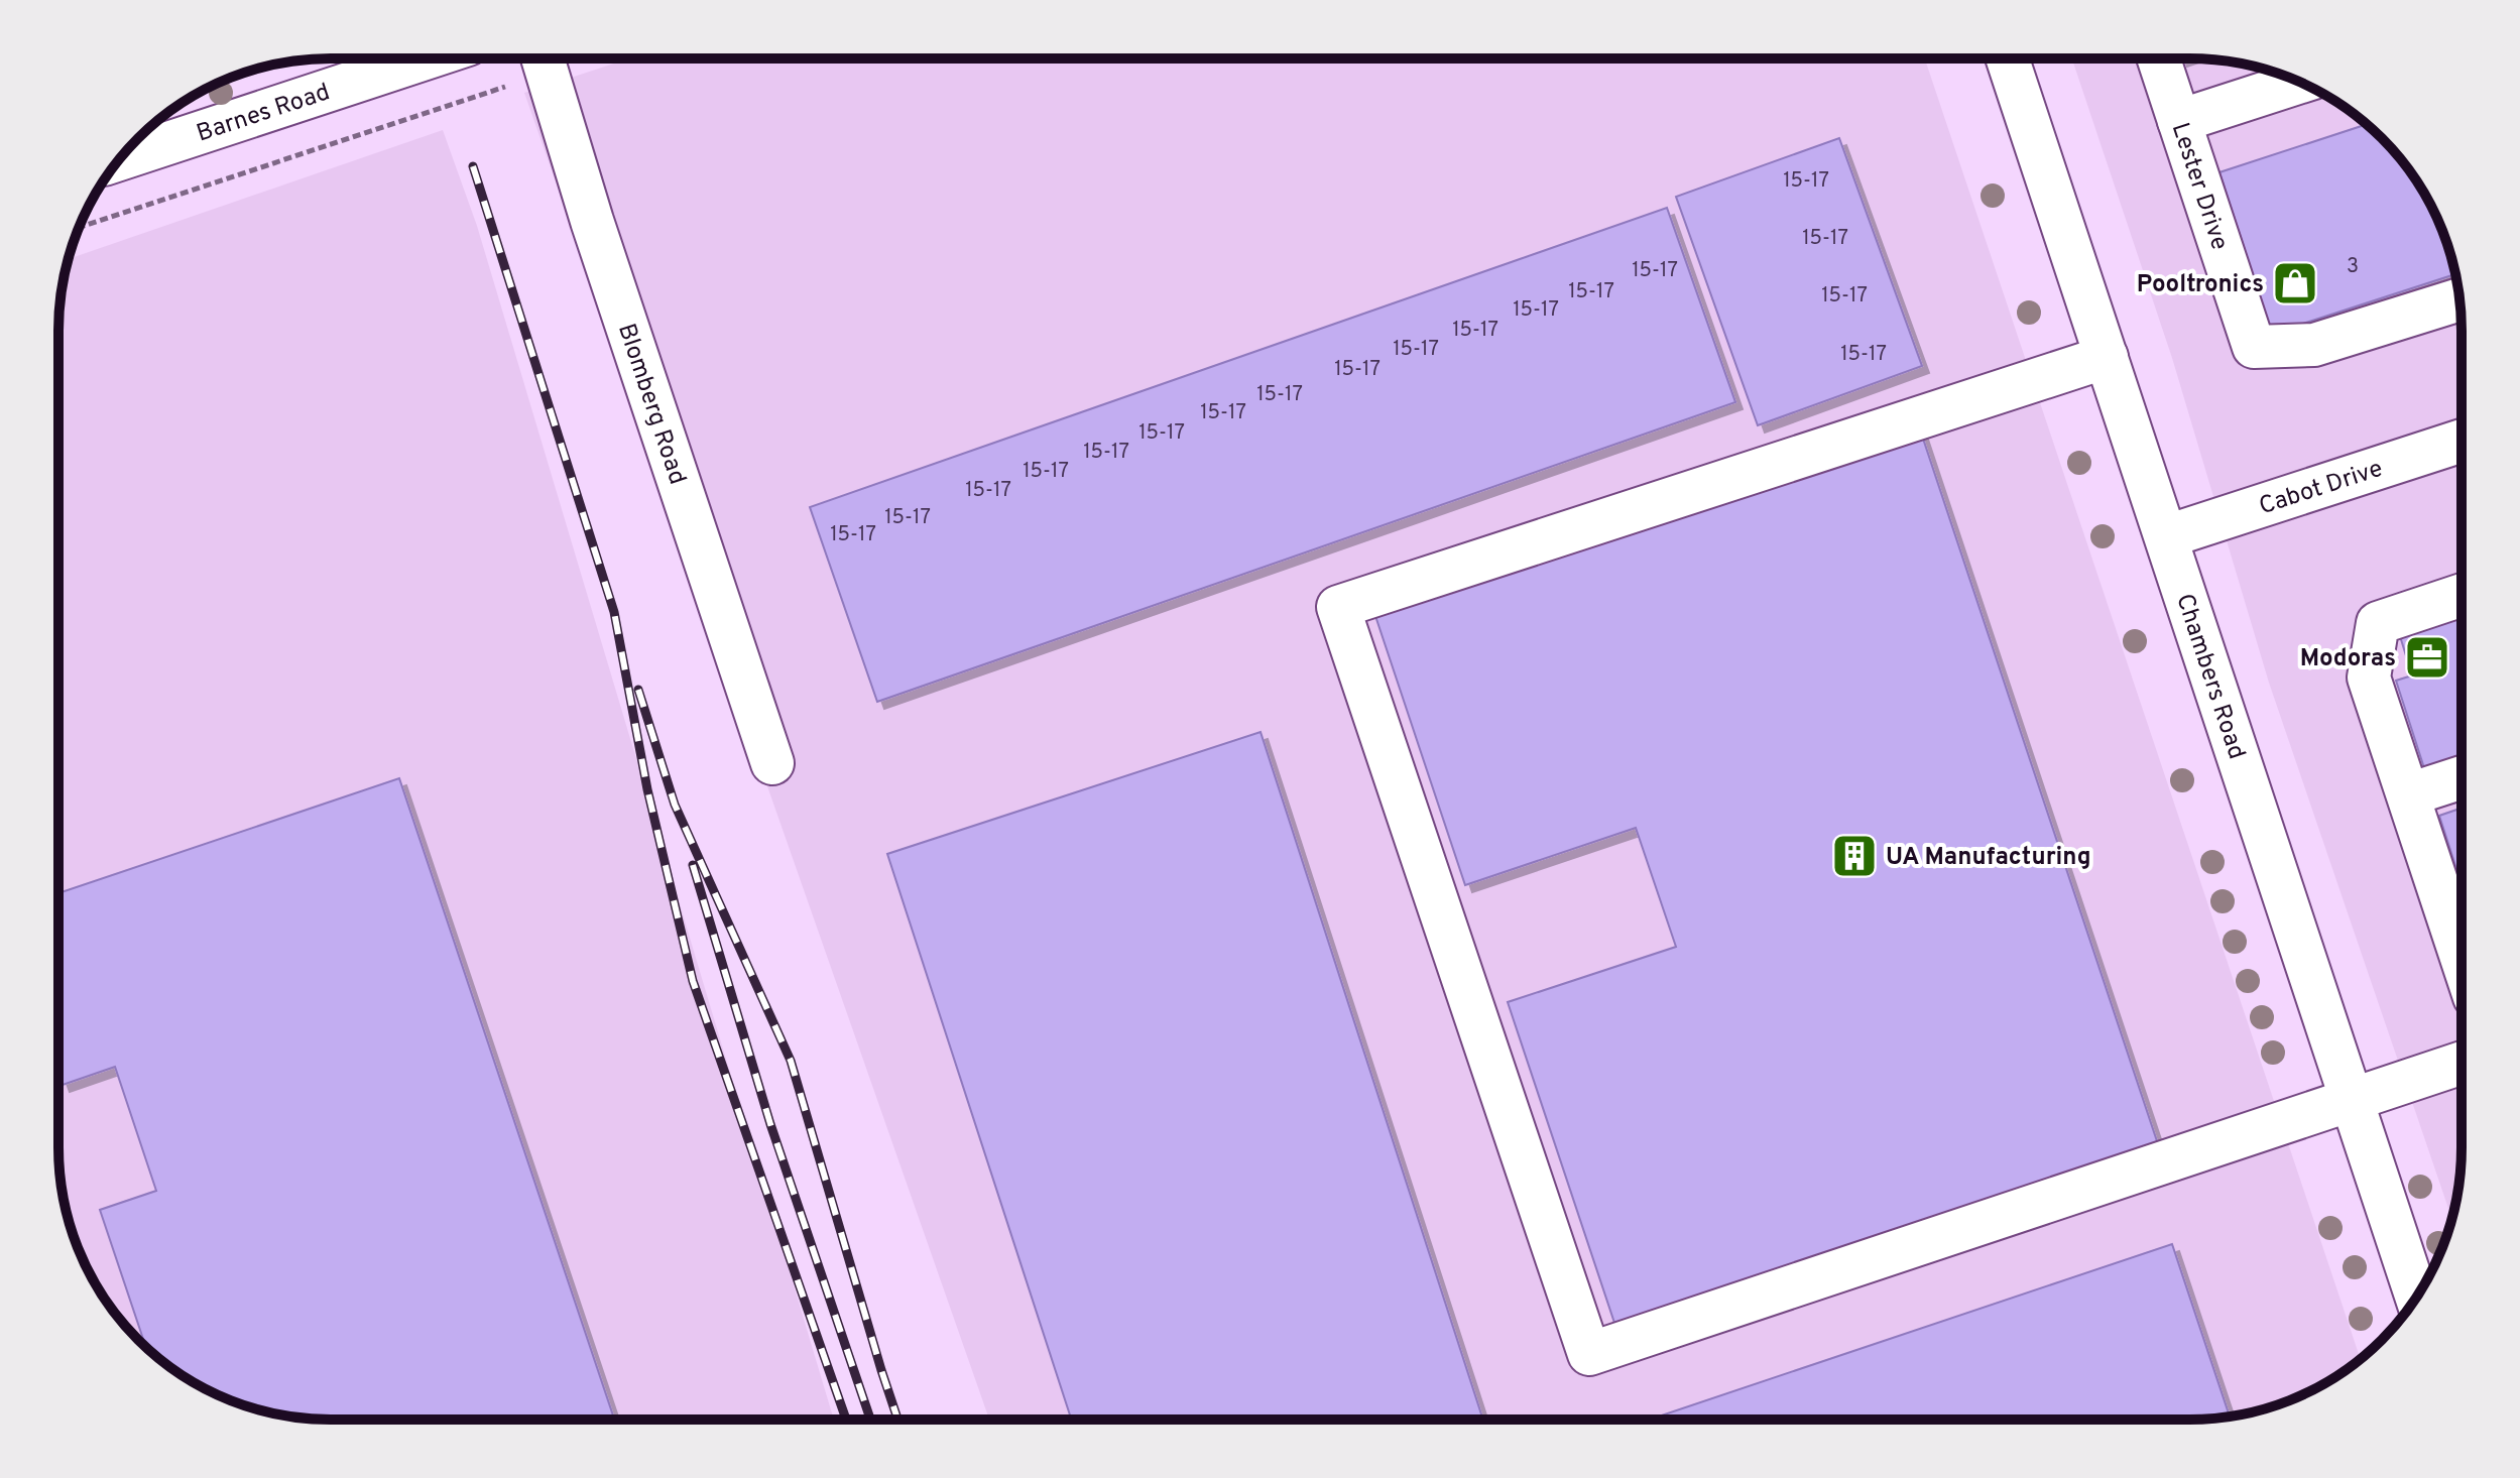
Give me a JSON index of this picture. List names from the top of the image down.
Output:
{
  "streets": {
    "street": [
      "Barnes Road",
      "Lester Drive",
      "Blomberg Road",
      "Cabot Drive",
      "Chambers Road"
    ]
  },
  "crossings": [
    ["Cabot Drive", "Chambers Road"]
  ],
  "places": {
    "shop": ["Pooltronics"],
    "office": ["Modoras"],
    "building": ["UA Manufacturing"]
  },
  "house_numbers": [
    "15-17",
    "15-17",
    "3",
    "15-17",
    "15-17",
    "15-17",
    "15-17",
    "15-17",
    "15-17",
    "15-17",
    "15-17",
    "15-17",
    "15-17",
    "15-17",
    "15-17",
    "15-17",
    "15-17",
    "15-17",
    "15-17"
  ]
}
